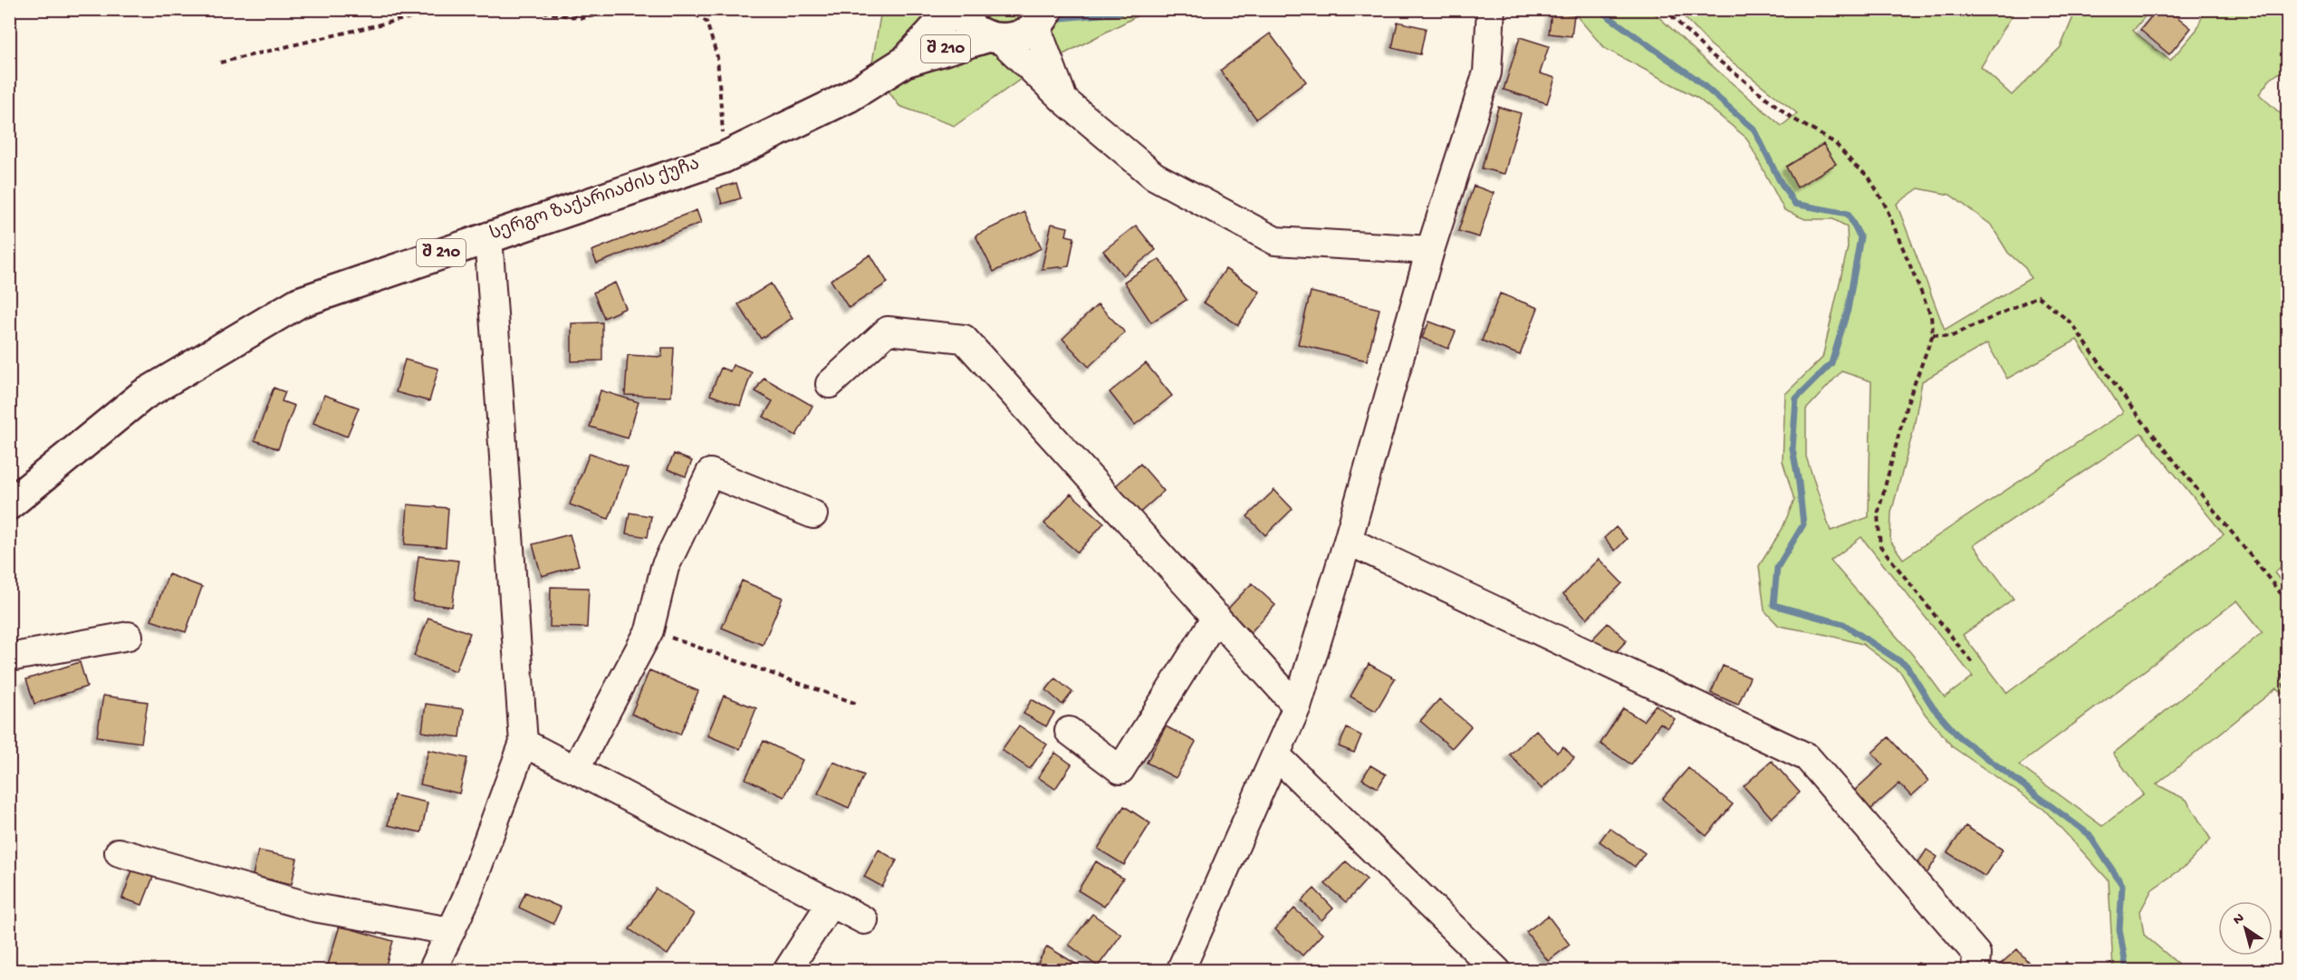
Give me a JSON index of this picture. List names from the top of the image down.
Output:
{
  "streets": {
    "main road": ["შ 210", "სერგო ზაქარიაძის ქუჩა"]
  },
  "north": "top left"
}
